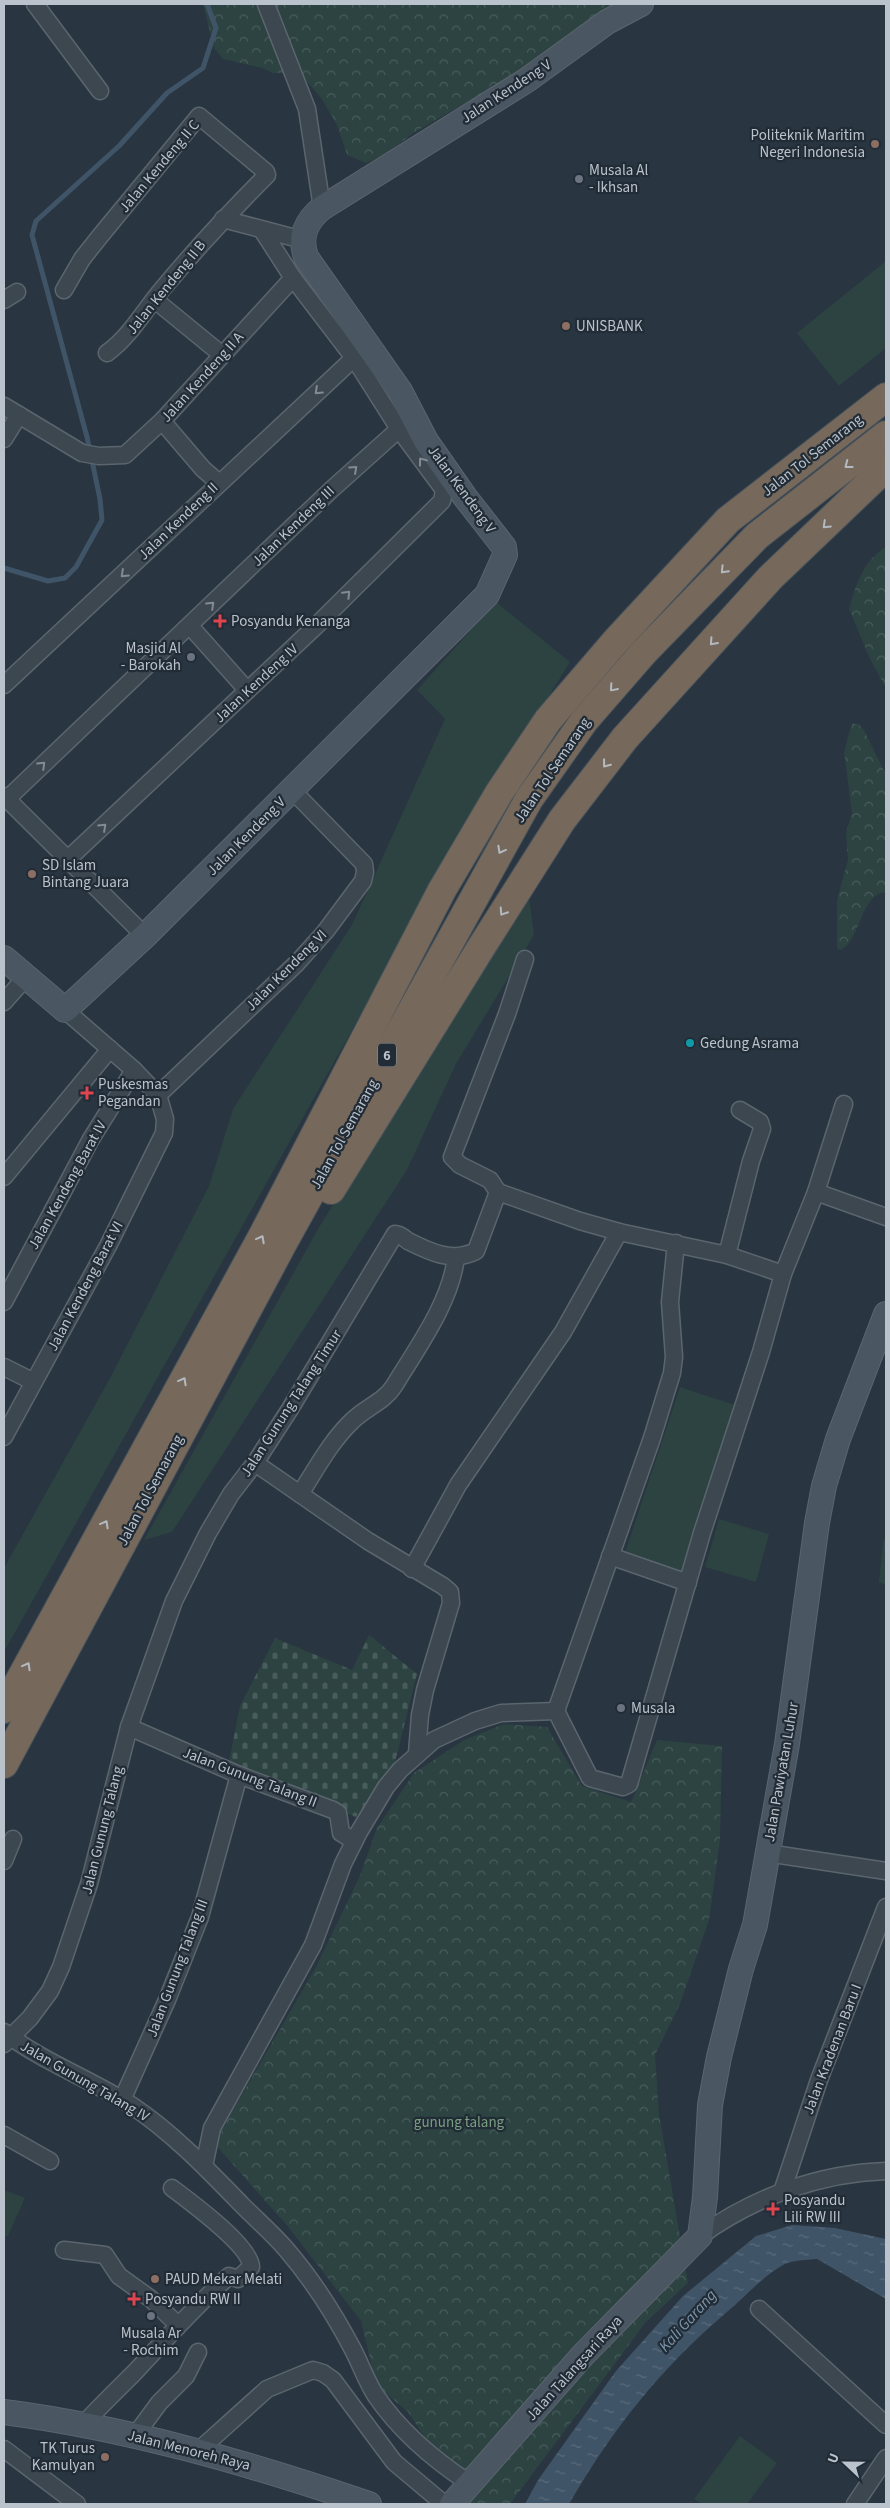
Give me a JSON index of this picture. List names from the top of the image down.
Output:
{
  "streets": {
    "highway": ["Jalan Tol Semarang", "6"],
    "main road": [
      "Jalan Kendeng V",
      "Jalan Pawiyatan Luhur",
      "Jalan Talangsari Raya",
      "Jalan Menoreh Raya"
    ],
    "street": [
      "Jalan Kendeng II C",
      "Jalan Kendeng II B",
      "Jalan Kendeng II A",
      "Jalan Kendeng II",
      "Jalan Kendeng III",
      "Jalan Kendeng IV",
      "Jalan Kendeng VI",
      "Jalan Kendeng Barat IV",
      "Jalan Kendeng Barat VI",
      "Jalan Gunung Talang Timur",
      "Jalan Gunung Talang II",
      "Jalan Gunung Talang",
      "Jalan Gunung Talang III",
      "Jalan Kradenan Baru I",
      "Jalan Gunung Talang IV"
    ]
  },
  "crossings": [
    ["Jalan Kendeng V", "Jalan Kendeng VI"],
    ["Jalan Kendeng II C", "Jalan Kendeng II B"],
    ["Jalan Kendeng III", "Jalan Kendeng IV"],
    ["Jalan Kendeng VI", "Jalan Kendeng Barat VI"],
    ["Jalan Gunung Talang Timur", "Jalan Gunung Talang"],
    ["Jalan Pawiyatan Luhur", "Jalan Talangsari Raya"],
    ["Jalan Gunung Talang II", "Jalan Gunung Talang"],
    ["Jalan Gunung Talang II", "Jalan Gunung Talang III"],
    ["Jalan Gunung Talang", "Jalan Gunung Talang IV"],
    ["Jalan Gunung Talang III", "Jalan Gunung Talang IV"],
    ["Jalan Gunung Talang IV", "Jalan Talangsari Raya"]
  ],
  "one_way": ["Jalan Kendeng II", "Jalan Kendeng III", "Jalan Kendeng IV"],
  "water": ["Kali Garang"],
  "parks": ["gunung talang"],
  "places": {
    "other": [
      "Politeknik Maritim Negeri Indonesia",
      "Musala Al - Ikhsan",
      "UNISBANK",
      "Masjid Al - Barokah",
      "SD Islam Bintang Juara",
      "Gedung Asrama",
      "Musala",
      "PAUD Mekar Melati",
      "Musala Ar - Rochim",
      "TK Turus Kamulyan"
    ],
    "health": [
      "Posyandu Kenanga",
      "Puskesmas Pegandan",
      "Posyandu Lili RW III",
      "Posyandu RW II"
    ]
  },
  "north": "left"
}
